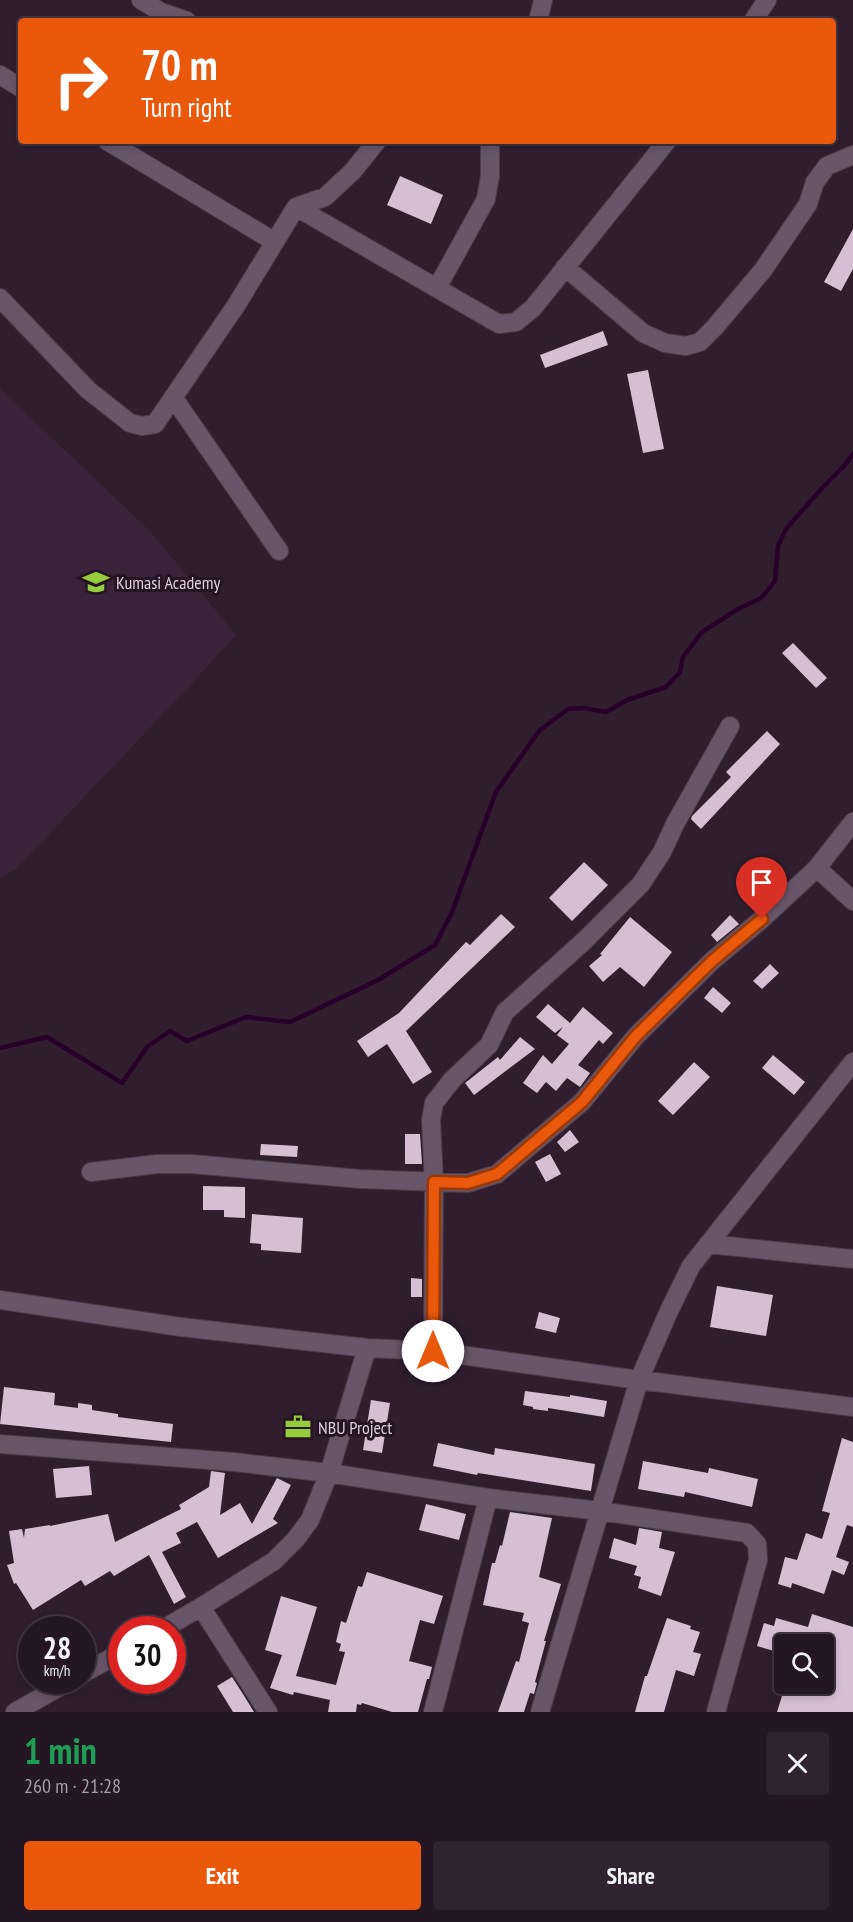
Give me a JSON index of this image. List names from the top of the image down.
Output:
{
  "places": {
    "school or university": ["Kumasi Academy"],
    "office": ["NBU Project"]
  },
  "page": {
    "turn": ["70 m", "Turn right"],
    "speed": "28 km/h",
    "limit": "30",
    "heading": ["1 min", "260 m · 21:28"],
    "buttons": ["Exit", "Share"]
  }
}
